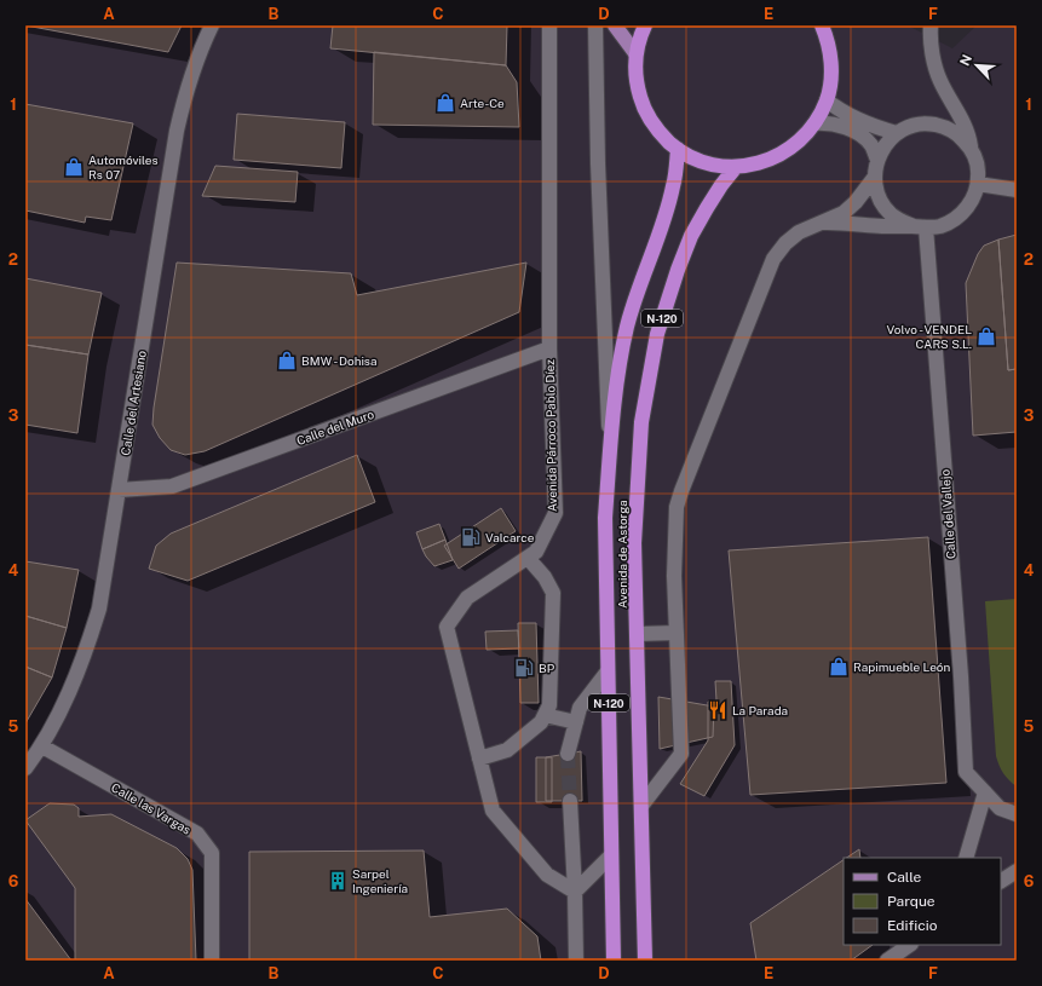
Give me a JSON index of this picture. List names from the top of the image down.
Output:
{
  "streets": {
    "highway": ["N-120", "Avenida de Astorga"],
    "street": [
      "Calle del Artesiano",
      "Calle del Muro",
      "Avenida Párroco Pablo Díez",
      "Calle del Vallejo",
      "Calle las Vargas"
    ]
  },
  "crossings": [
    ["Calle del Artesiano", "Calle del Muro"],
    ["Calle del Artesiano", "Calle las Vargas"],
    ["Calle del Muro", "Avenida Párroco Pablo Díez"]
  ],
  "places": {
    "shop": [
      "Arte-Ce",
      "Automóviles Rs 07",
      "Volvo - VENDEL CARS S.L.",
      "BMW - Dohisa",
      "Rapimueble León"
    ],
    "fuel station": ["Valcarce", "BP"],
    "restaurant": ["La Parada"],
    "building": ["Sarpel Ingeniería"]
  },
  "legend": ["Calle", "Parque", "Edificio"],
  "north": "top left",
  "grid": {
    "columns": [
      "A",
      "B",
      "C",
      "D",
      "E",
      "F"
    ],
    "rows": [
      "1",
      "2",
      "3",
      "4",
      "5",
      "6"
    ]
  }
}
